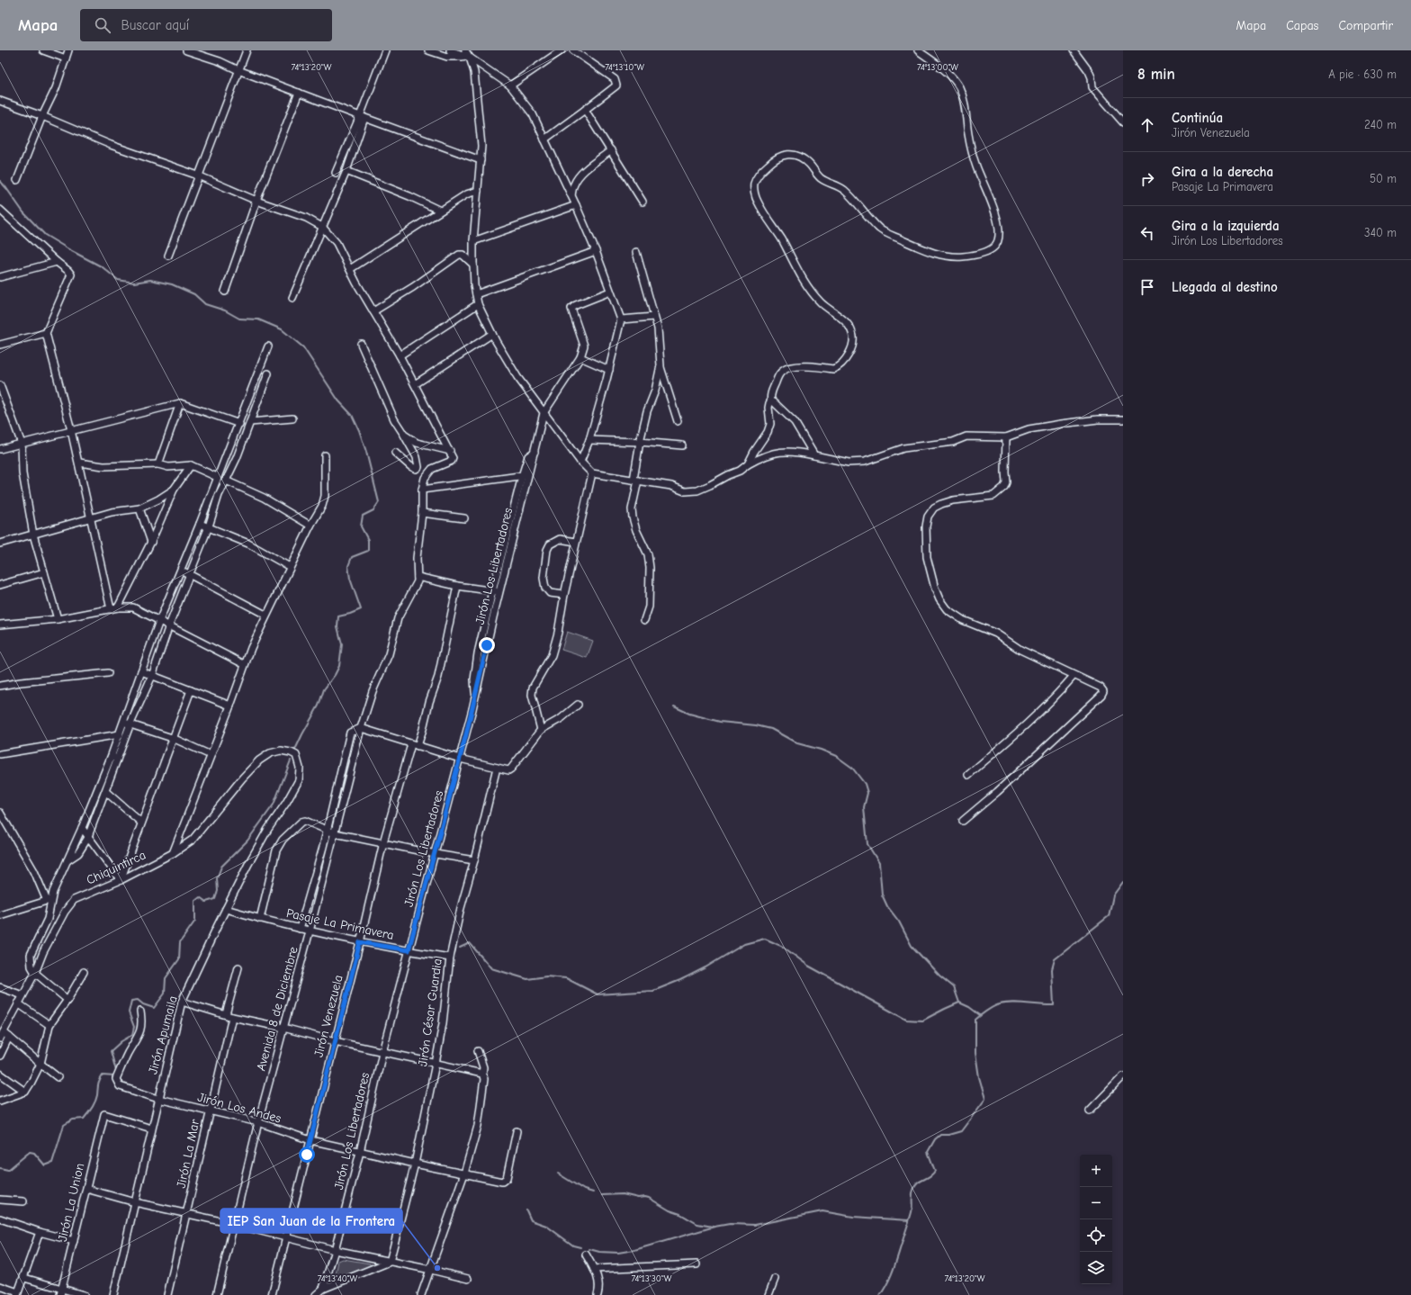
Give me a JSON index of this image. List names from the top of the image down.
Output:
{
  "streets": {
    "street": [
      "Jirón Los Libertadores",
      "Chiquintirca",
      "Pasaje La Primavera",
      "Avenida 8 de Diciembre",
      "Jirón César Guardia",
      "Jirón Venezuela",
      "Jirón Apumaila",
      "Jirón Los Andes",
      "Jirón La Mar",
      "Jirón La Union"
    ]
  },
  "crossings": [
    ["Jirón Los Libertadores", "Pasaje La Primavera"],
    ["Jirón Los Libertadores", "Jirón Los Andes"],
    ["Chiquintirca", "Jirón Apumaila"],
    ["Pasaje La Primavera", "Avenida 8 de Diciembre"],
    ["Pasaje La Primavera", "Jirón César Guardia"],
    ["Pasaje La Primavera", "Jirón Venezuela"],
    ["Pasaje La Primavera", "Jirón Apumaila"],
    ["Avenida 8 de Diciembre", "Jirón Los Andes"],
    ["Jirón César Guardia", "Jirón Los Andes"],
    ["Jirón Venezuela", "Jirón Los Andes"],
    ["Jirón Apumaila", "Jirón Los Andes"],
    ["Jirón Apumaila", "Jirón La Union"],
    ["Jirón Los Andes", "Jirón La Mar"]
  ],
  "places": ["IEP San Juan de la Frontera"],
  "page": {
    "header": "Mapa",
    "search": "Buscar aquí",
    "nav": ["Mapa", "Capas", "Compartir"],
    "heading": ["8 min", "A pie · 630 m"],
    "list": [
      ["Continúa", "Jirón Venezuela", "240 m"],
      ["Gira a la derecha", "Pasaje La Primavera", "50 m"],
      ["Gira a la izquierda", "Jirón Los Libertadores", "340 m"],
      "Llegada al destino"
    ],
    "map_buttons": ["+", "−"]
  },
  "coordinates": [
    "74°13'20\"W",
    "74°13'10\"W",
    "74°13'00\"W",
    "74°13'40\"W",
    "74°13'30\"W"
  ]
}
